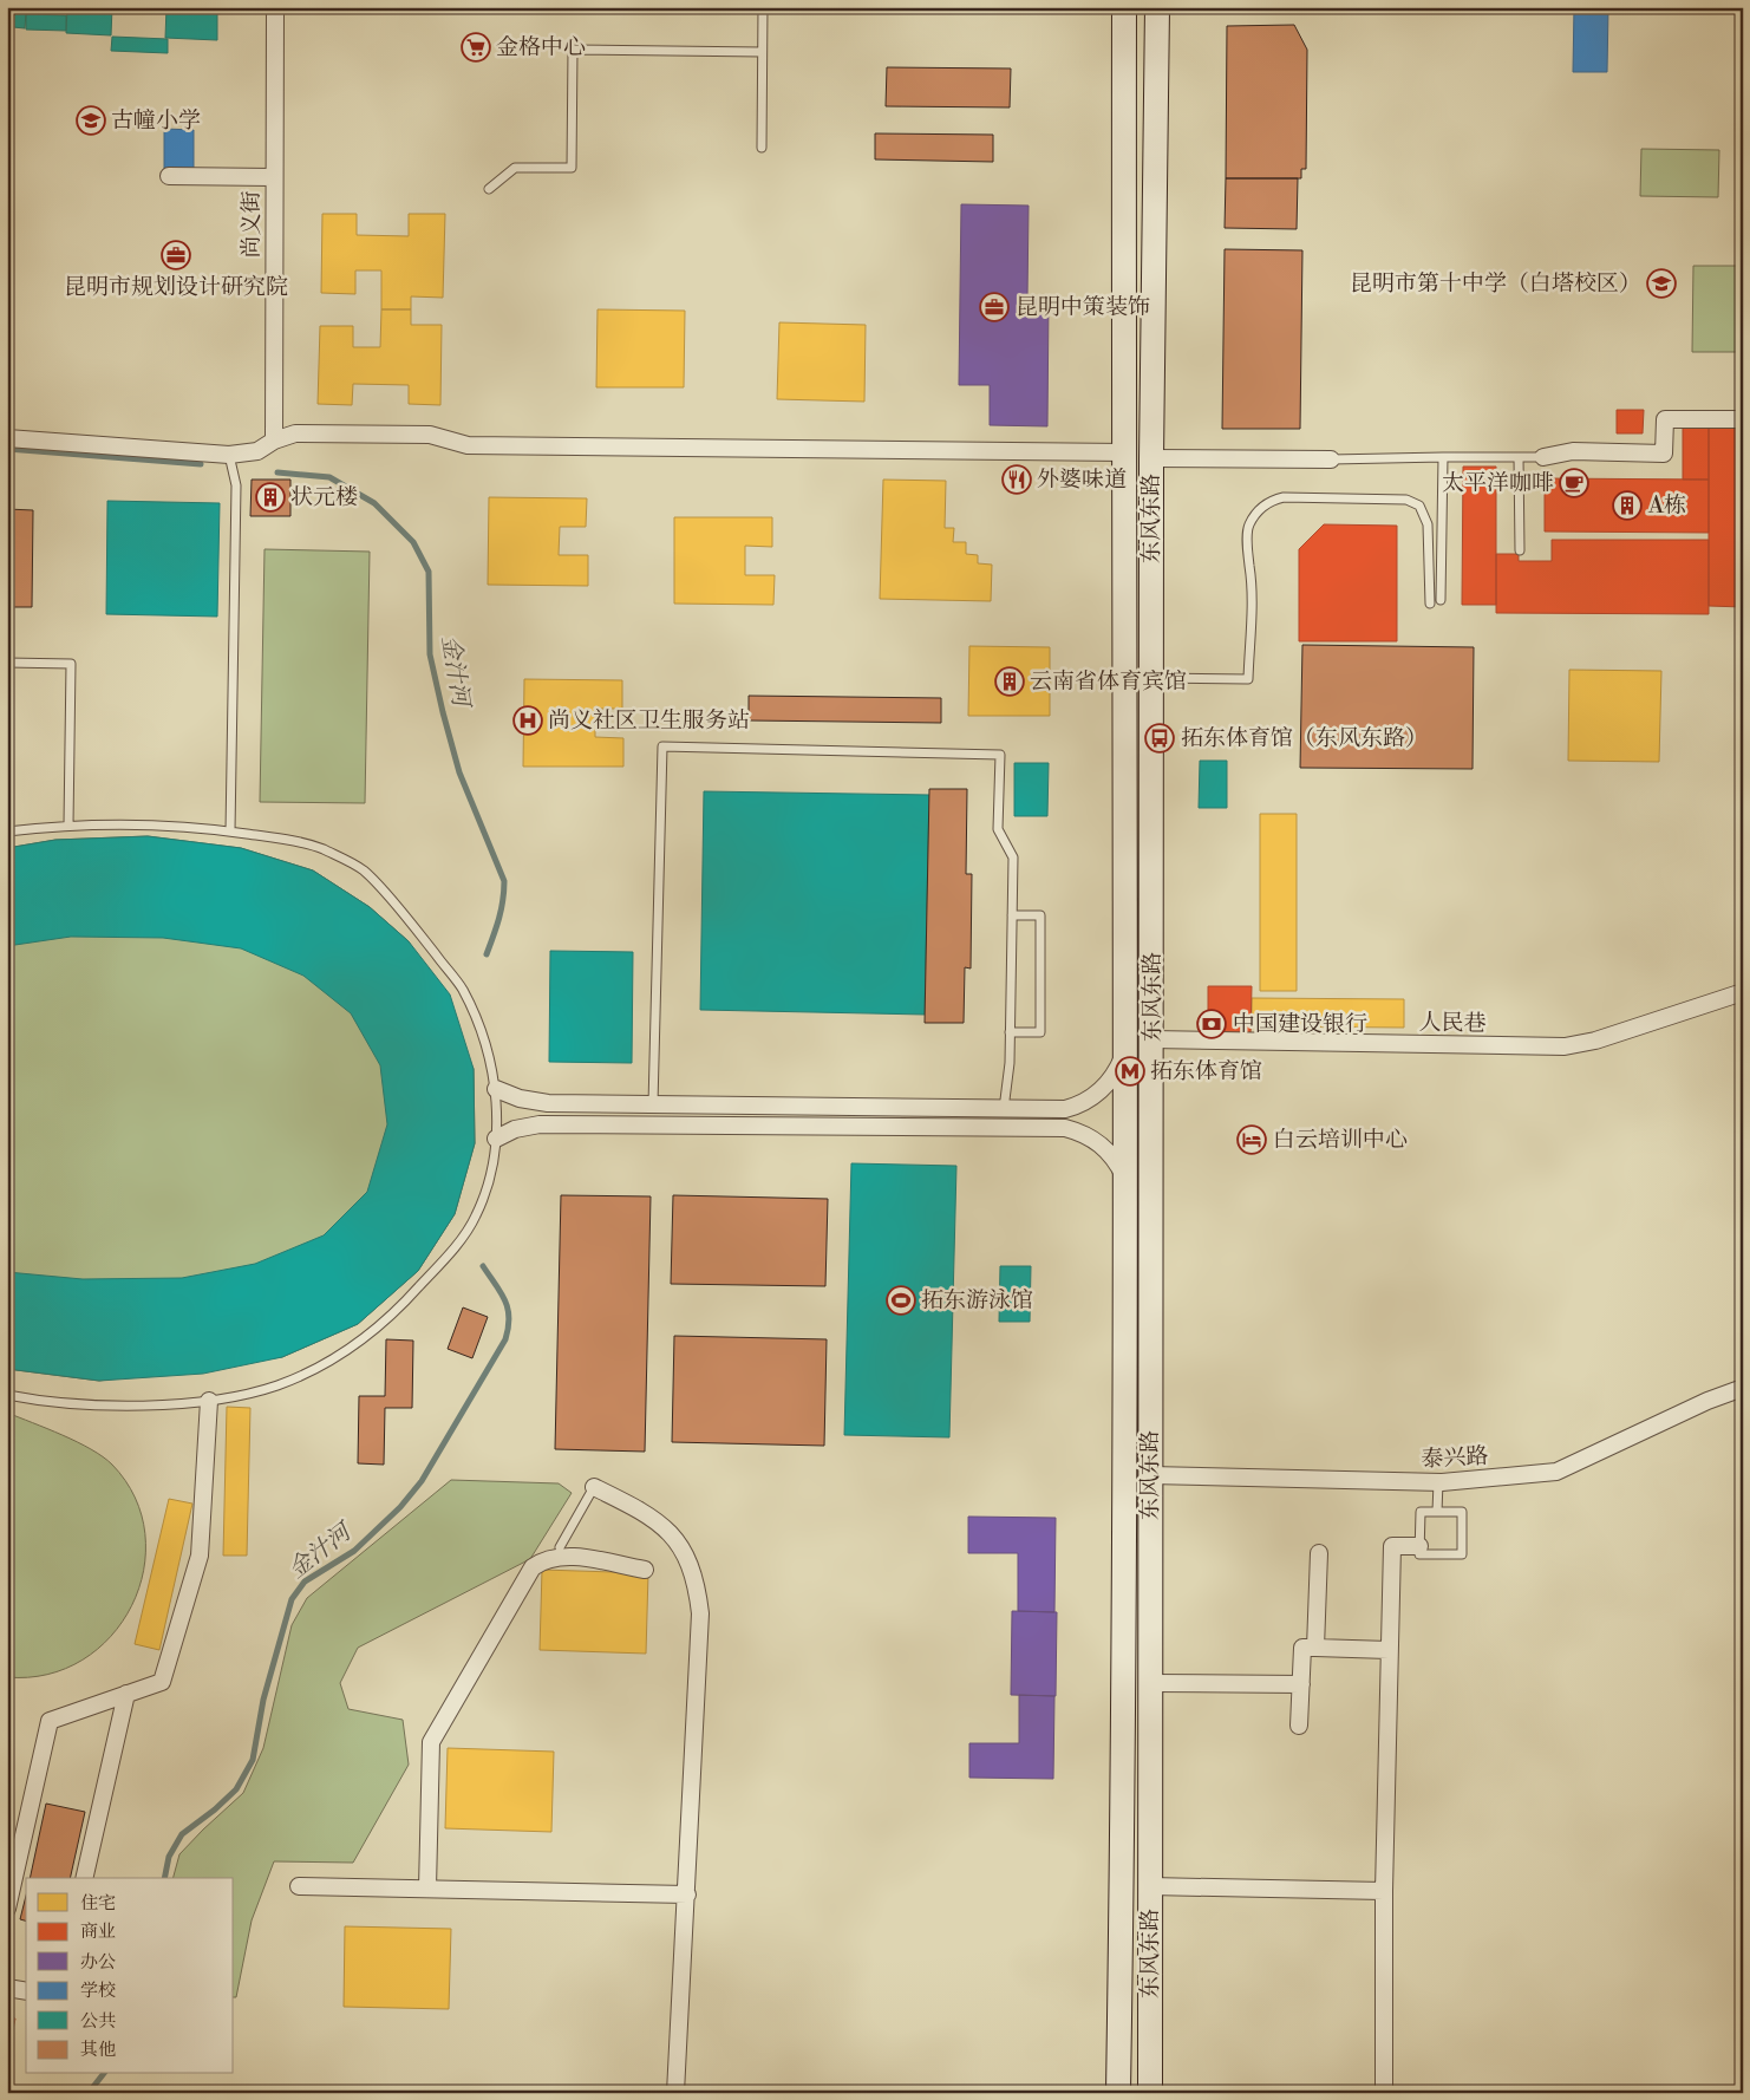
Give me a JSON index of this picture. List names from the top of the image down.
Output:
{
  "streets": {
    "main road": ["东风东路"],
    "street": ["尚义街", "人民巷", "泰兴路"]
  },
  "crossings": [
    ["东风东路", "人民巷"],
    ["东风东路", "泰兴路"]
  ],
  "water": ["金汁河"],
  "places": {
    "supermarket": ["金格中心"],
    "school or university": ["古幢小学", "昆明市第十中学（白塔校区）"],
    "office": ["昆明市规划设计研究院", "昆明中策装饰"],
    "restaurant": ["外婆味道"],
    "cafe": ["太平洋咖啡"],
    "building": ["状元楼", "A栋", "云南省体育宾馆"],
    "hospital": ["尚义社区卫生服务站"],
    "bus stop": ["拓东体育馆（东风东路）"],
    "bank": ["中国建设银行"],
    "metro station": ["拓东体育馆"],
    "hotel": ["白云培训中心"],
    "sports": ["拓东游泳馆"]
  },
  "legend": [
    "住宅",
    "商业",
    "办公",
    "学校",
    "公共",
    "其他"
  ]
}
